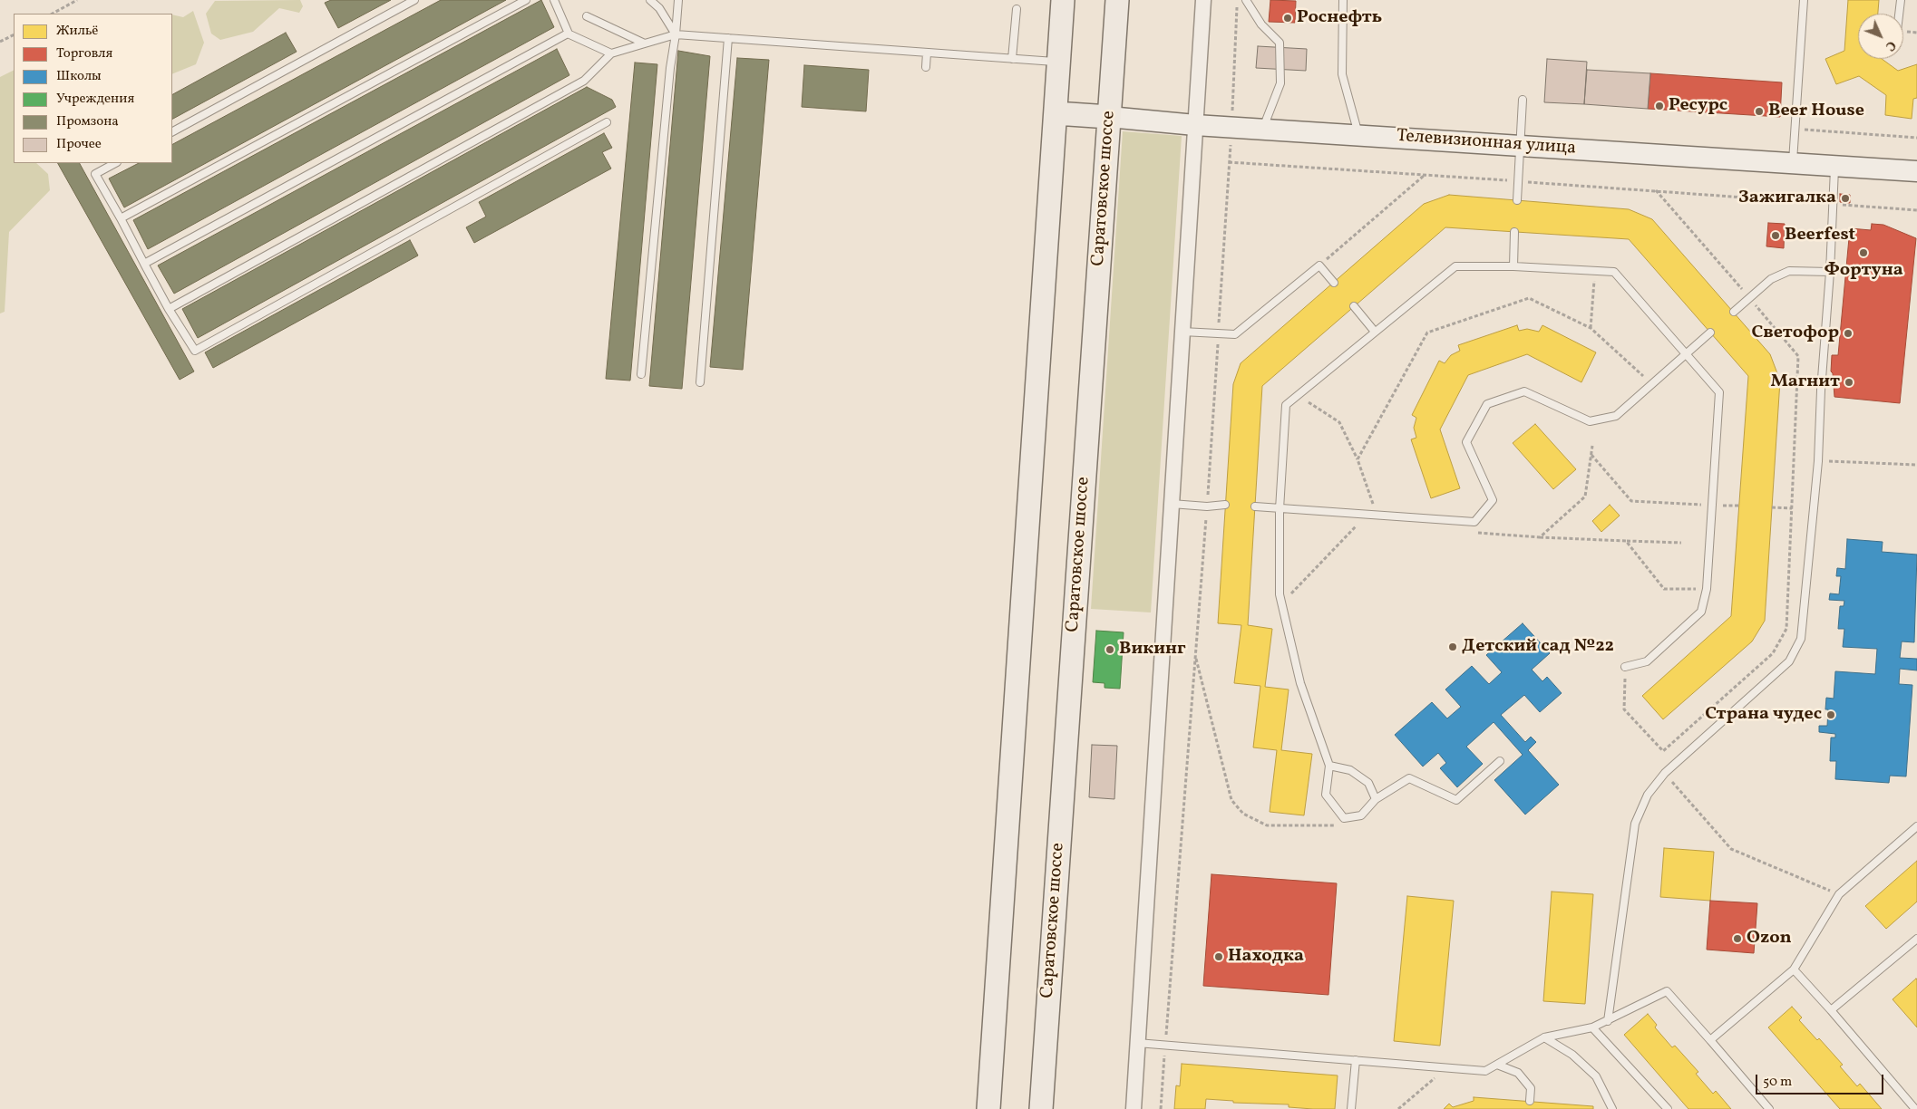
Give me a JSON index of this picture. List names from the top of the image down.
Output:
{
  "streets": {
    "main road": ["Телевизионная улица", "Саратовское шоссе"]
  },
  "crossings": [
    ["Телевизионная улица", "Саратовское шоссе"]
  ],
  "places": [
    "Роснефть",
    "Ресурс",
    "Beer House",
    "Зажигалка",
    "Beerfest",
    "Фортуна",
    "Светофор",
    "Магнит",
    "Детский сад №22",
    "Викинг",
    "Страна чудес",
    "Ozon",
    "Находка"
  ],
  "legend": [
    "Жильё",
    "Торговля",
    "Школы",
    "Учреждения",
    "Промзона",
    "Прочее"
  ],
  "scale_bar": "50 m",
  "north": "bottom right"
}
